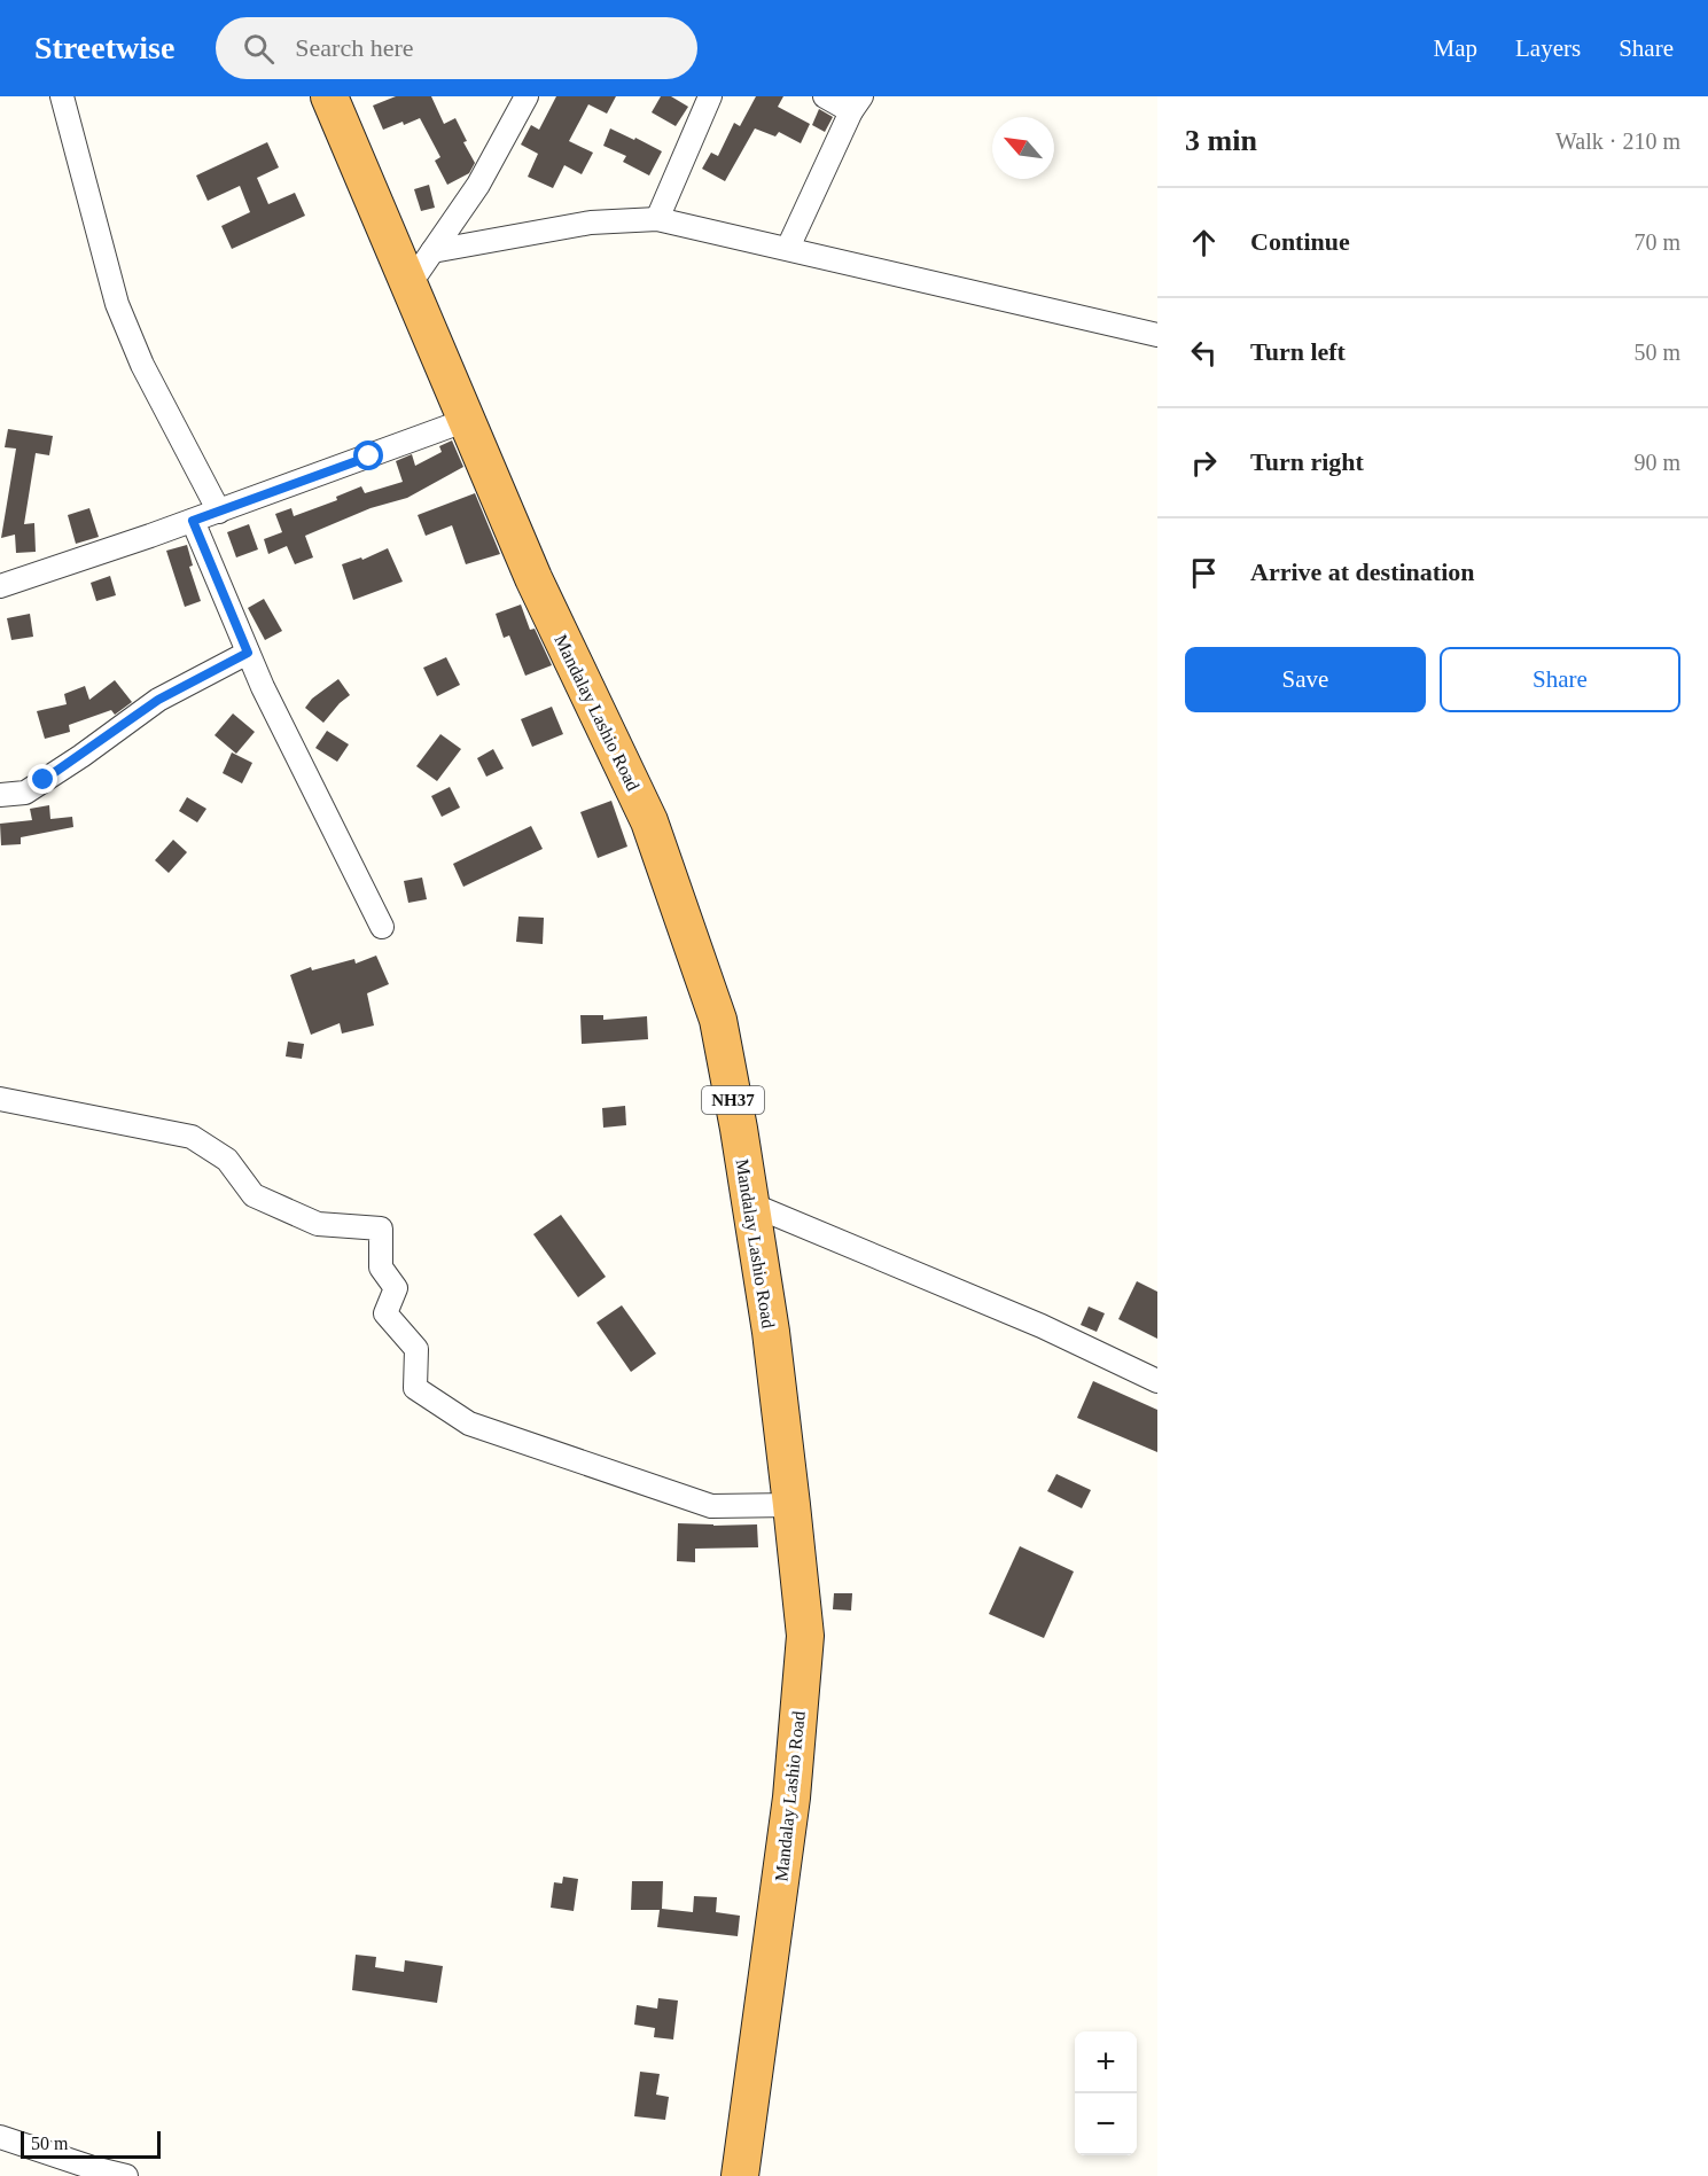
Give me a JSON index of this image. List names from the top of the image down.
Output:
{
  "streets": {
    "highway": ["Mandalay Lashio Road", "NH37"]
  },
  "scale_bar": "50 m",
  "north": "top left",
  "page": {
    "header": "Streetwise",
    "search": "Search here",
    "nav": ["Map", "Layers", "Share"],
    "heading": ["3 min", "Walk · 210 m"],
    "list": [
      ["Continue", "70 m"],
      ["Turn left", "50 m"],
      ["Turn right", "90 m"],
      "Arrive at destination"
    ],
    "buttons": ["Save", "Share"],
    "map_buttons": ["+", "−"],
    "scale": "50 m"
  }
}
